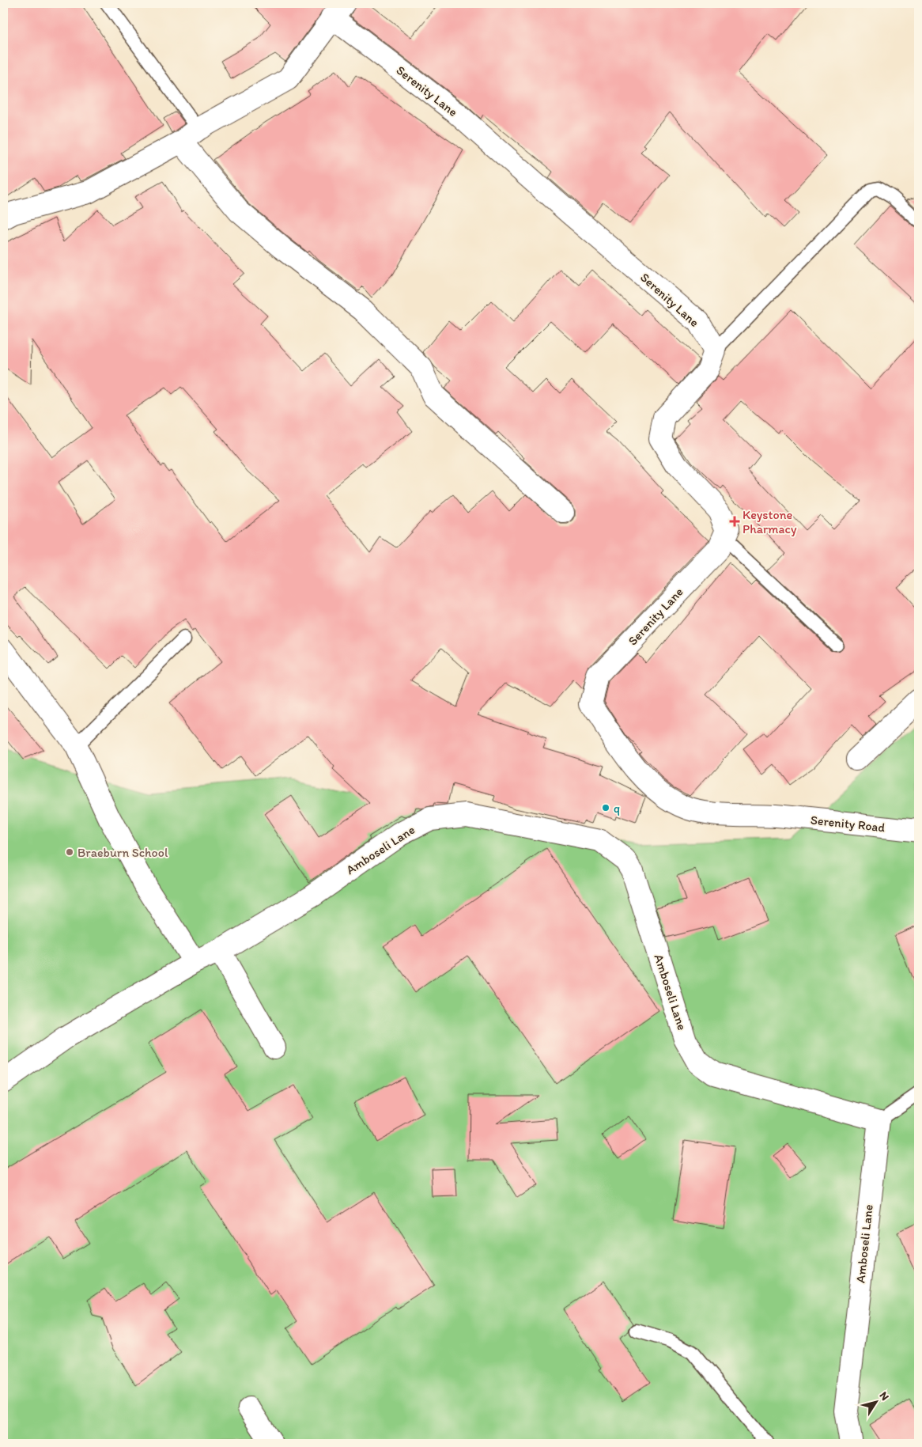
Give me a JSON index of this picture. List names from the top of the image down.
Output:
{
  "streets": {
    "street": ["Serenity Lane", "Serenity Road", "Amboseli Lane"]
  },
  "crossings": [
    ["Serenity Lane", "Serenity Road"]
  ],
  "places": {
    "health": ["Keystone Pharmacy"],
    "other": ["q", "Braeburn School"]
  },
  "north": "top right"
}
